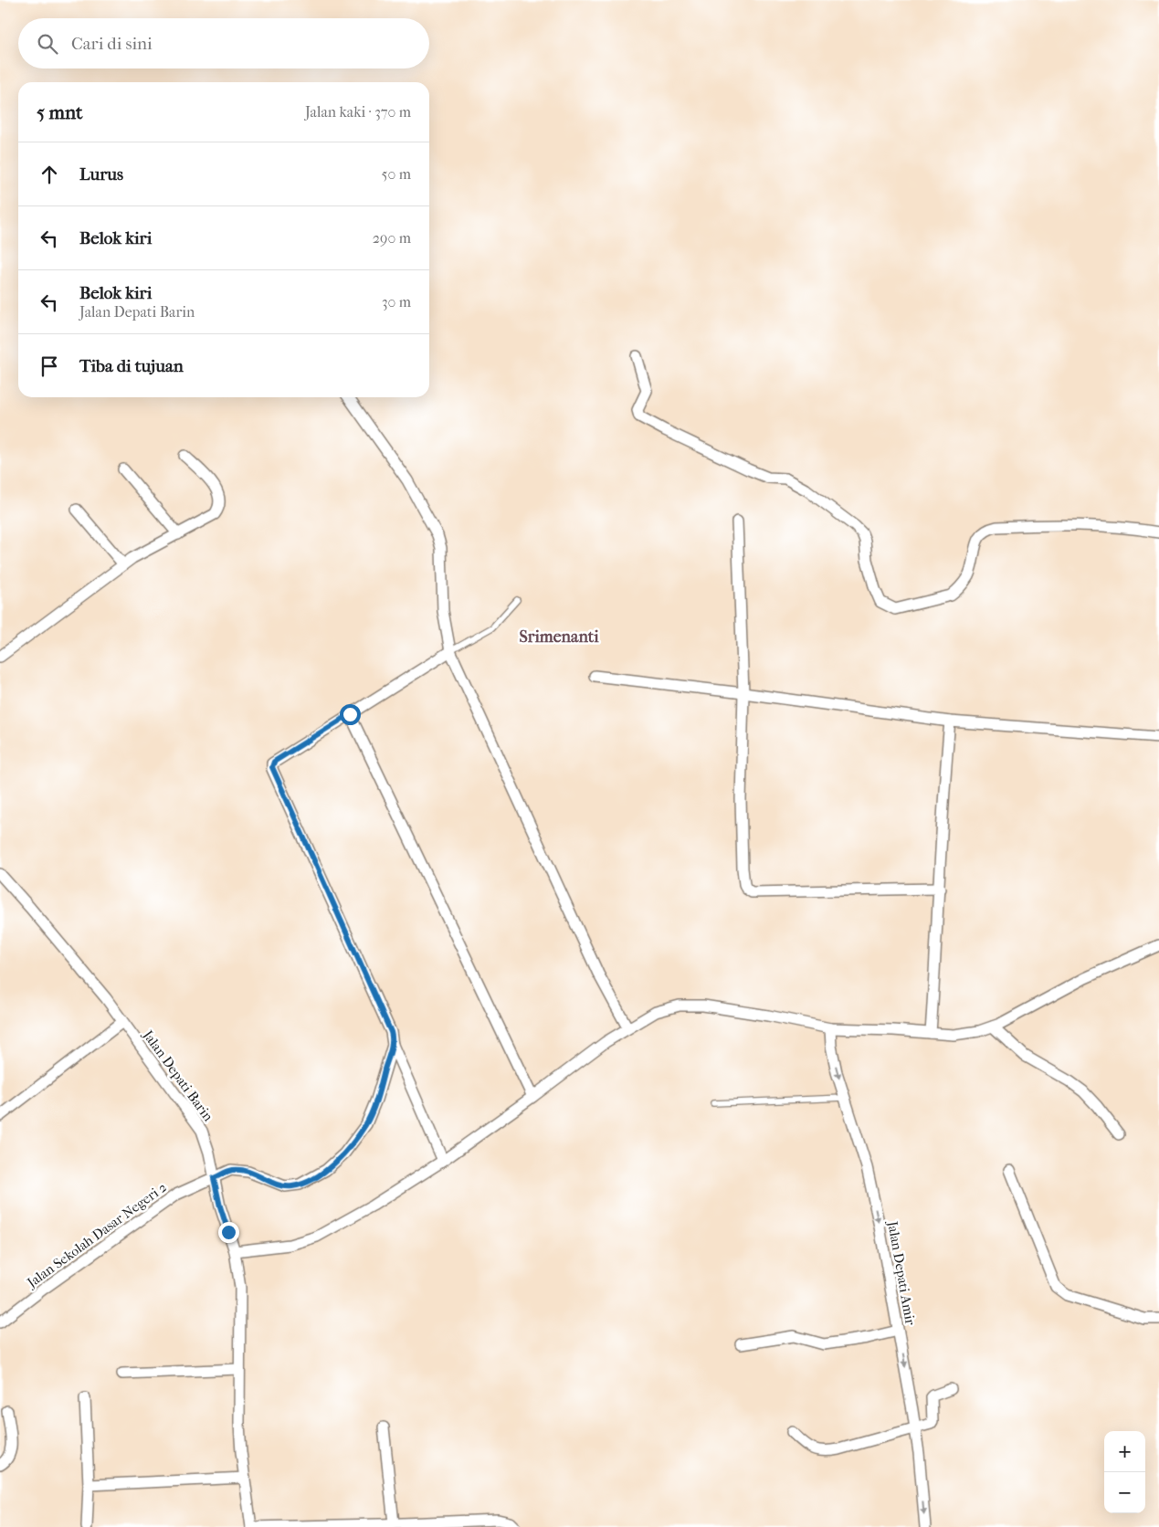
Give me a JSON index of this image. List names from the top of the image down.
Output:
{
  "streets": {
    "street": ["Jalan Depati Barin", "Jalan Sekolah Dasar Negeri 2", "Jalan Depati Amir"]
  },
  "crossings": [
    ["Jalan Depati Barin", "Jalan Sekolah Dasar Negeri 2"]
  ],
  "one_way": ["Jalan Depati Amir"],
  "districts": ["Srimenanti"],
  "page": {
    "search": "Cari di sini",
    "heading": ["5 mnt", "Jalan kaki · 370 m"],
    "list": [
      ["Lurus", "50 m"],
      ["Belok kiri", "290 m"],
      ["Belok kiri", "Jalan Depati Barin", "30 m"],
      "Tiba di tujuan"
    ],
    "map_buttons": ["+", "−"]
  }
}
